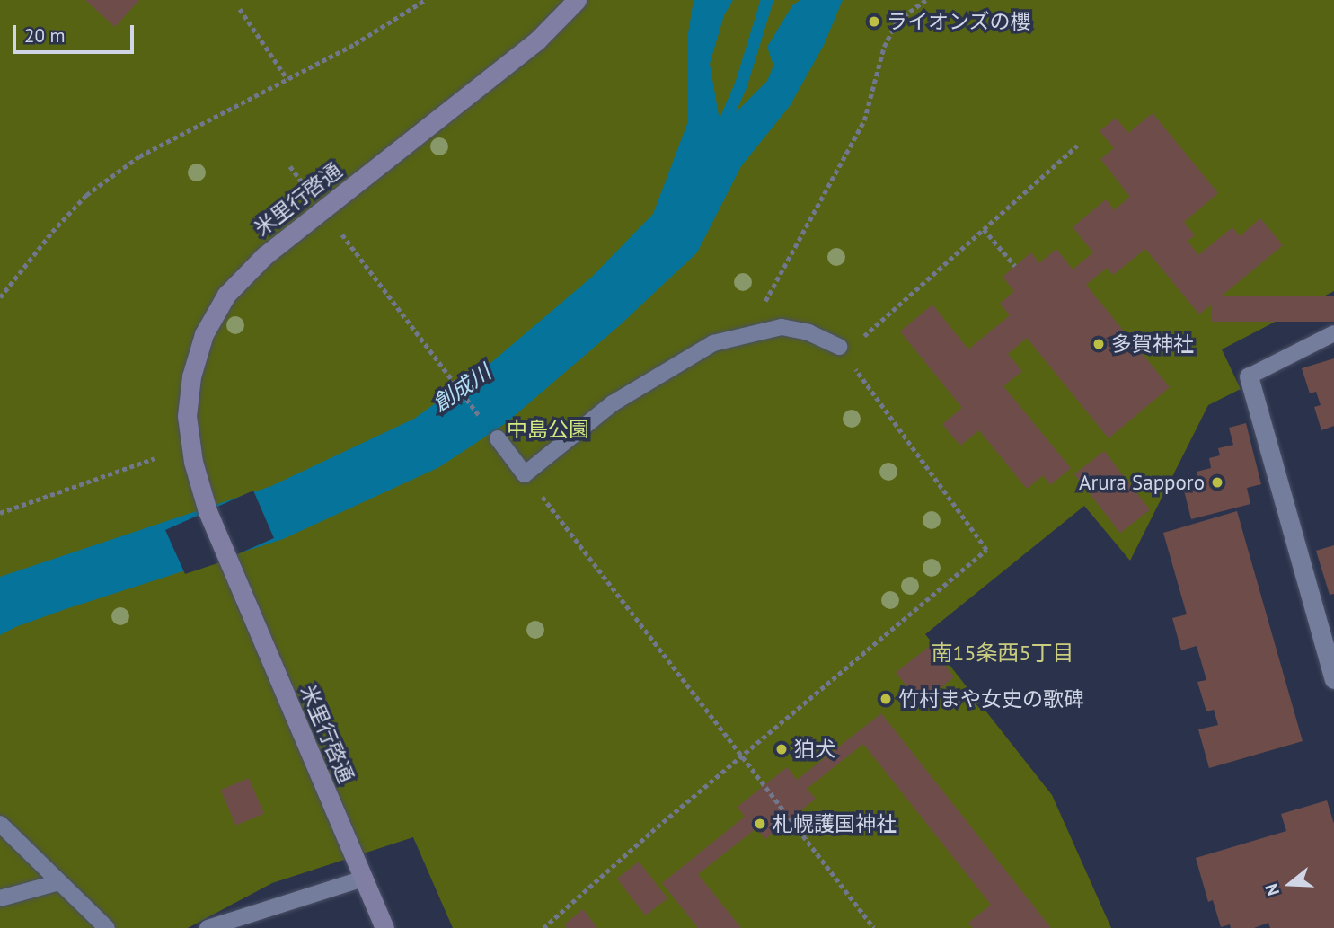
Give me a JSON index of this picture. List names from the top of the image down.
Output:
{
  "streets": {
    "street": ["米里行啓通"]
  },
  "districts": ["南15条西5丁目"],
  "water": ["創成川"],
  "parks": ["中島公園"],
  "places": [
    "ライオンズの櫻",
    "多賀神社",
    "Arura Sapporo",
    "竹村まや女史の歌碑",
    "狛犬",
    "札幌護国神社"
  ],
  "scale_bar": "20 m",
  "north": "left"
}
